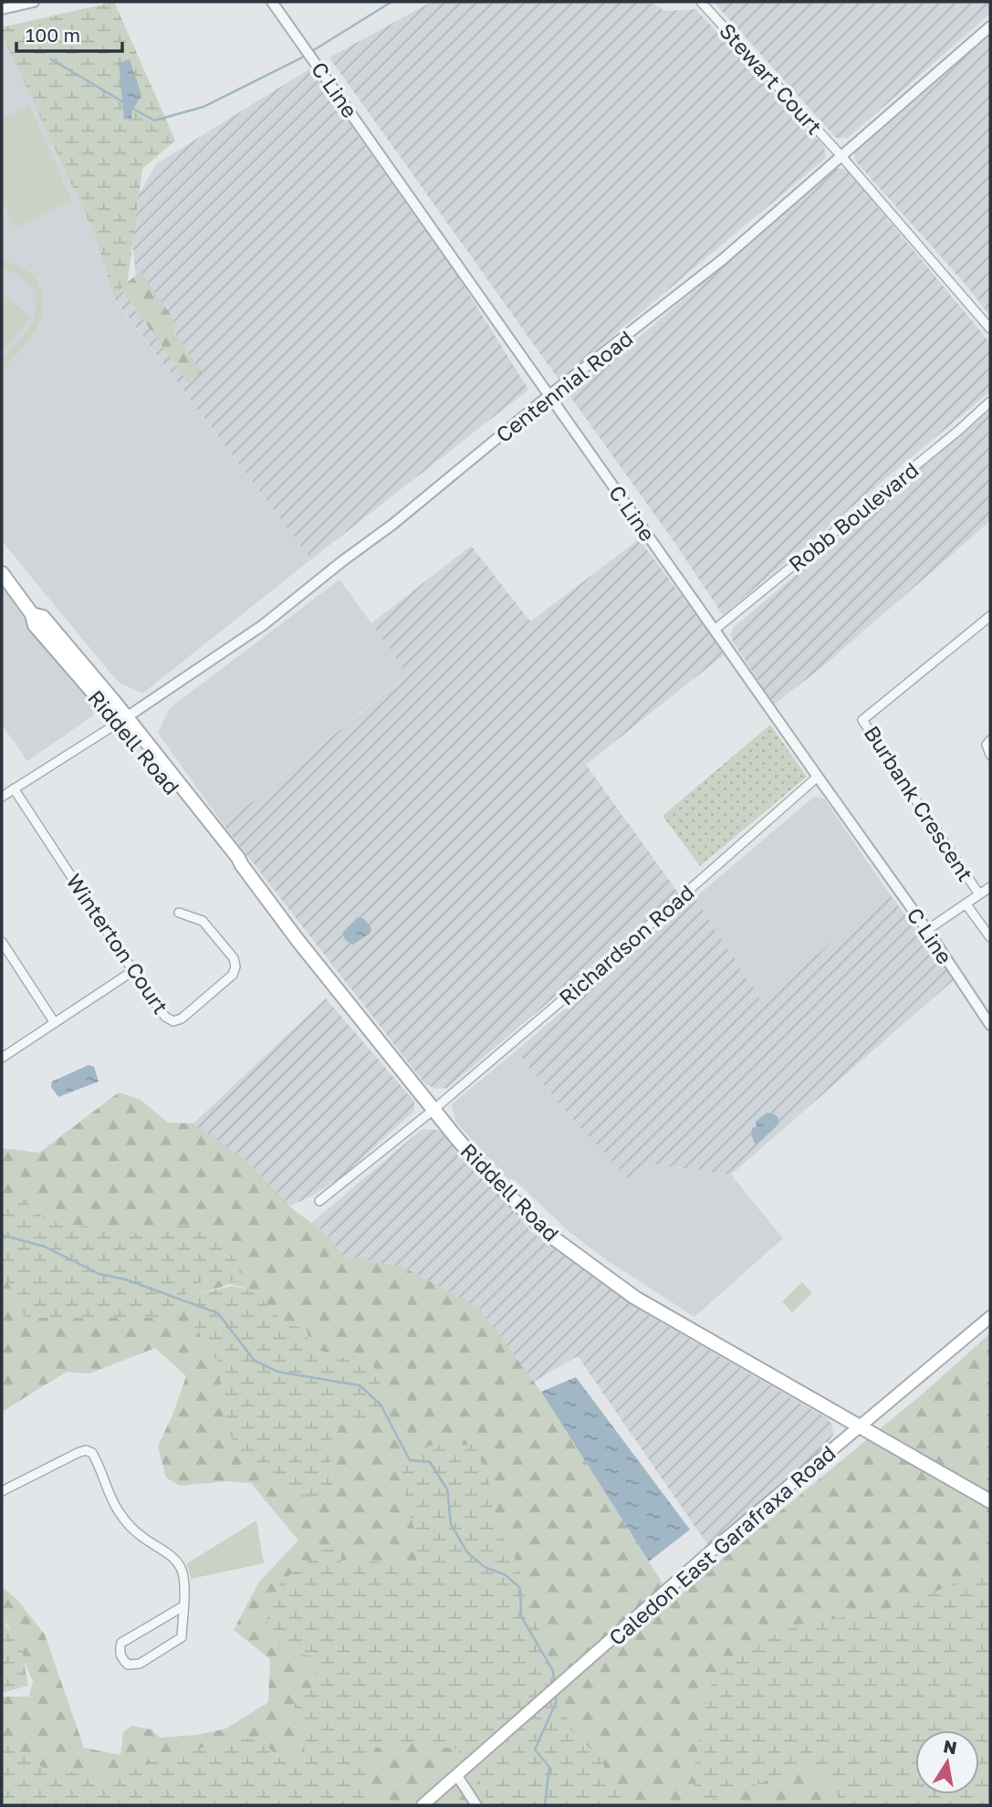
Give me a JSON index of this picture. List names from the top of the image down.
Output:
{
  "streets": {
    "main road": ["Riddell Road", "Caledon East Garafraxa Road"],
    "street": [
      "Stewart Court",
      "C Line",
      "Centennial Road",
      "Robb Boulevard",
      "Burbank Crescent",
      "Winterton Court",
      "Richardson Road"
    ]
  },
  "crossings": [
    ["Stewart Court", "Centennial Road"],
    ["C Line", "Centennial Road"],
    ["C Line", "Robb Boulevard"],
    ["C Line", "Richardson Road"],
    ["Centennial Road", "Riddell Road"],
    ["Riddell Road", "Richardson Road"],
    ["Riddell Road", "Caledon East Garafraxa Road"]
  ],
  "scale_bar": "100 m",
  "north": "top"
}
